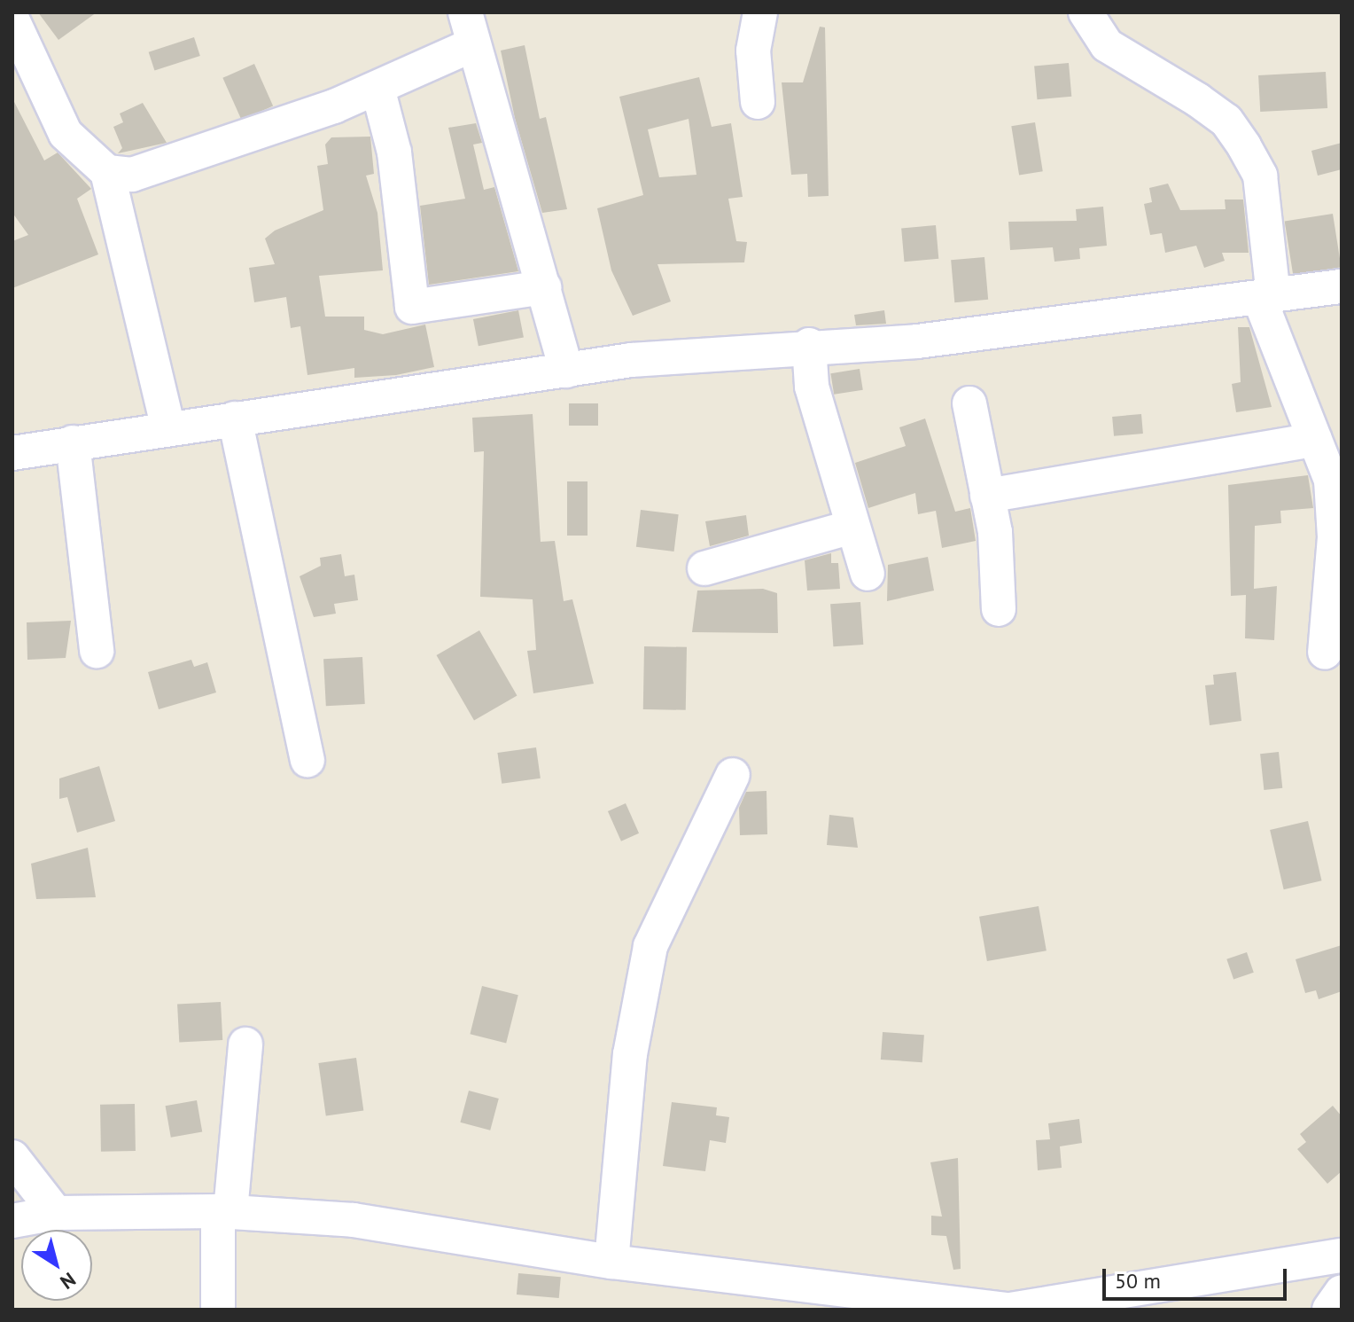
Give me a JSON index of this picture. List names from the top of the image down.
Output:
{
  "scale_bar": "50 m",
  "north": "bottom right"
}
